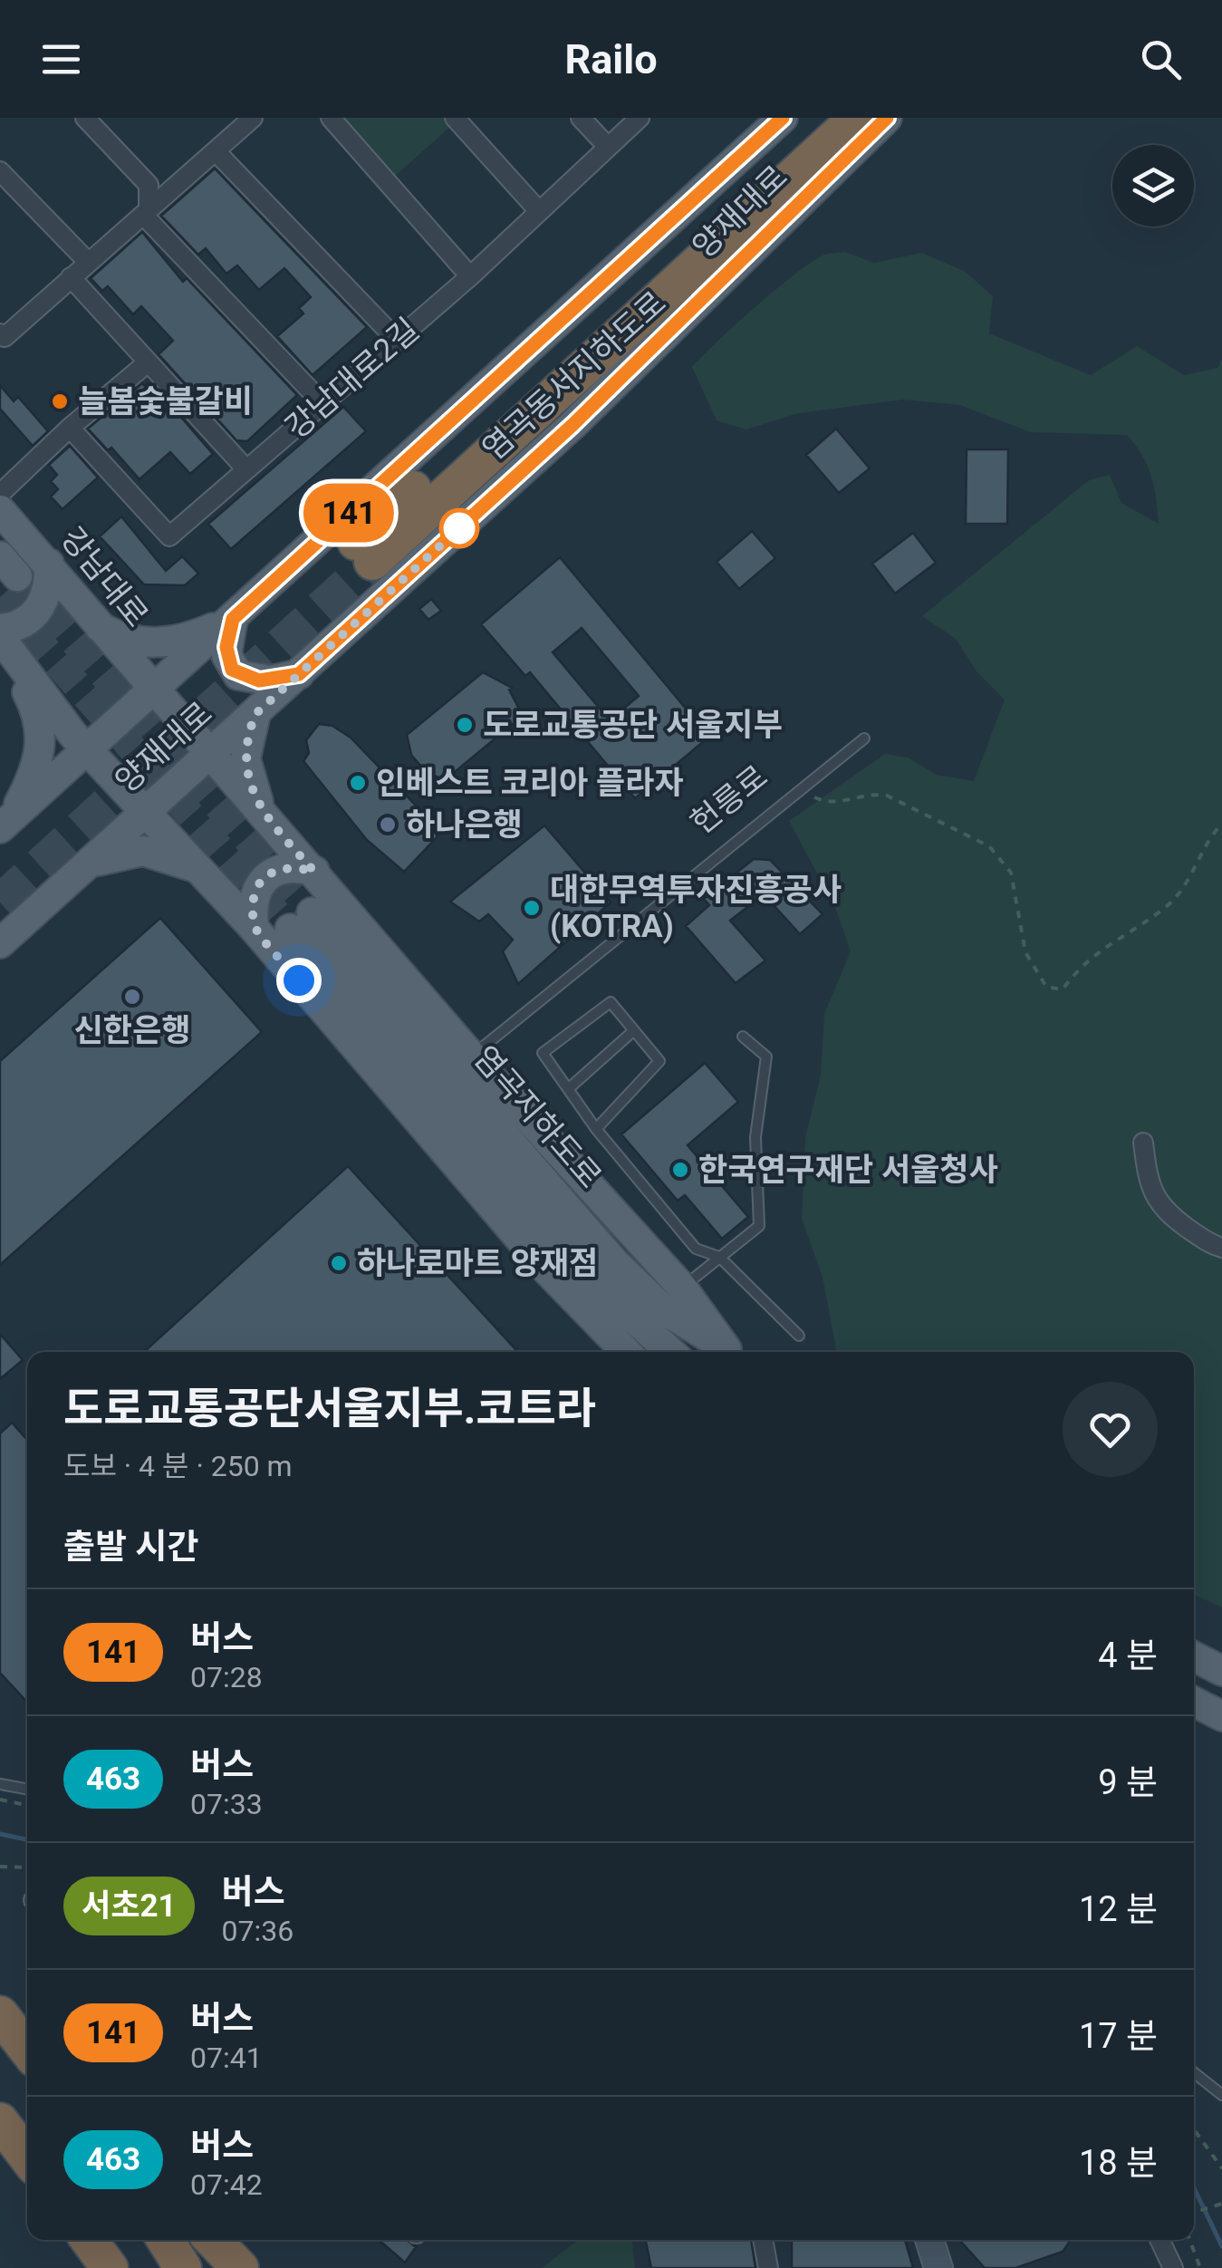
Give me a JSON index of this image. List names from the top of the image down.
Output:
{
  "streets": {
    "highway": ["염곡동서지하도로"],
    "main road": ["양재대로", "강남대로", "염곡지하도로"],
    "street": ["강남대로2길"],
    "lane": ["헌릉로"]
  },
  "crossings": [
    ["양재대로", "강남대로"],
    ["강남대로", "헌릉로"]
  ],
  "places": [
    "늘봄숯불갈비",
    "도로교통공단 서울지부",
    "인베스트 코리아 플라자",
    "하나은행",
    "대한무역투자진흥공사 (KOTRA)",
    "신한은행",
    "한국연구재단 서울청사",
    "하나로마트 양재점"
  ],
  "lines": ["bus line 141"],
  "page": {
    "header": "Railo",
    "on_map": "141",
    "heading": [
      ["도로교통공단서울지부.코트라", "도보 · 4 분 · 250 m"],
      "출발 시간"
    ],
    "list": [
      {
        "mark": "141",
        "name": "버스",
        "note": "07:28",
        "value": "4 분"
      },
      {
        "mark": "463",
        "name": "버스",
        "note": "07:33",
        "value": "9 분"
      },
      {
        "mark": "서초21",
        "name": "버스",
        "note": "07:36",
        "value": "12 분"
      },
      {
        "mark": "141",
        "name": "버스",
        "note": "07:41",
        "value": "17 분"
      },
      {
        "mark": "463",
        "name": "버스",
        "note": "07:42",
        "value": "18 분"
      }
    ]
  }
}
